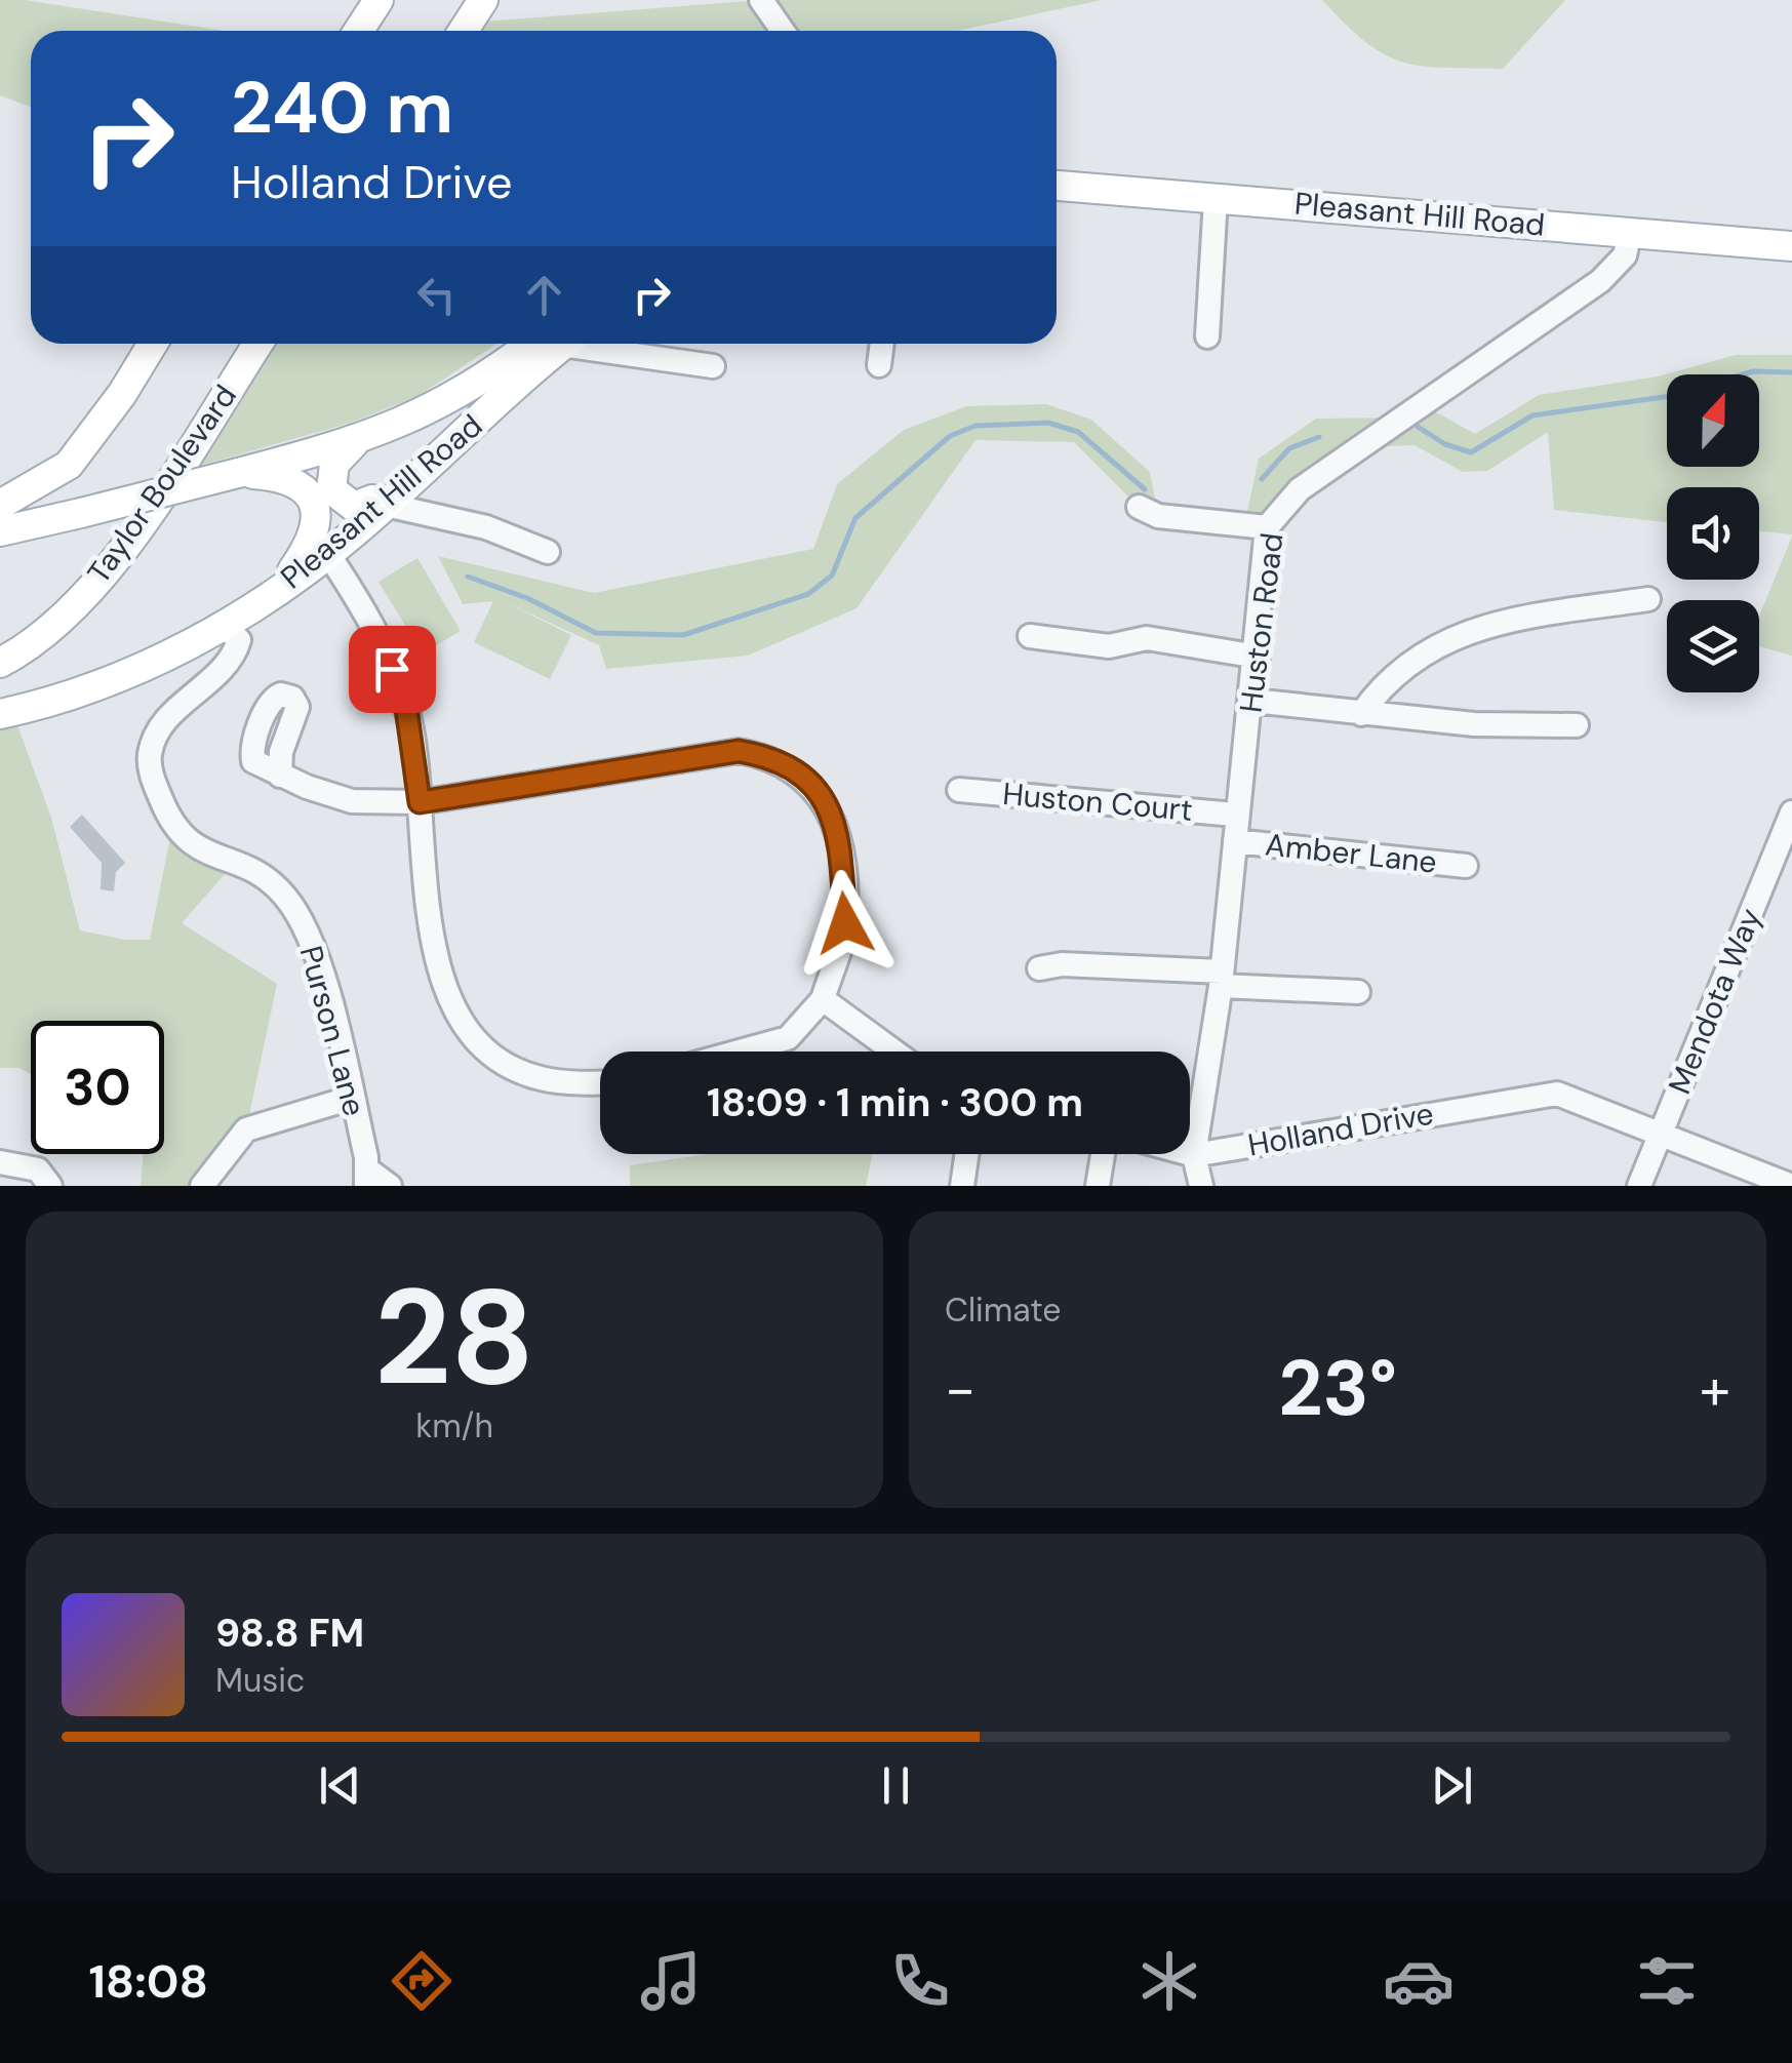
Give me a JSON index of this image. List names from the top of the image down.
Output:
{
  "streets": {
    "main road": ["Pleasant Hill Road", "Taylor Boulevard"],
    "street": [
      "Huston Road",
      "Huston Court",
      "Amber Lane",
      "Mendota Way",
      "Purson Lane",
      "Holland Drive"
    ]
  },
  "crossings": [
    ["Pleasant Hill Road", "Huston Road"],
    ["Pleasant Hill Road", "Purson Lane"],
    ["Huston Road", "Huston Court"],
    ["Huston Road", "Amber Lane"],
    ["Huston Road", "Holland Drive"],
    ["Mendota Way", "Holland Drive"]
  ],
  "north": "top",
  "page": {
    "turn": ["240 m", "Holland Drive"],
    "limit": "30",
    "trip": "18:09 · 1 min · 300 m",
    "tile": [
      ["28", "km/h"],
      "Climate"
    ],
    "heat": ["−", "23°", "+"],
    "song": ["98.8 FM", "Music"],
    "tabs": "18:08"
  }
}
